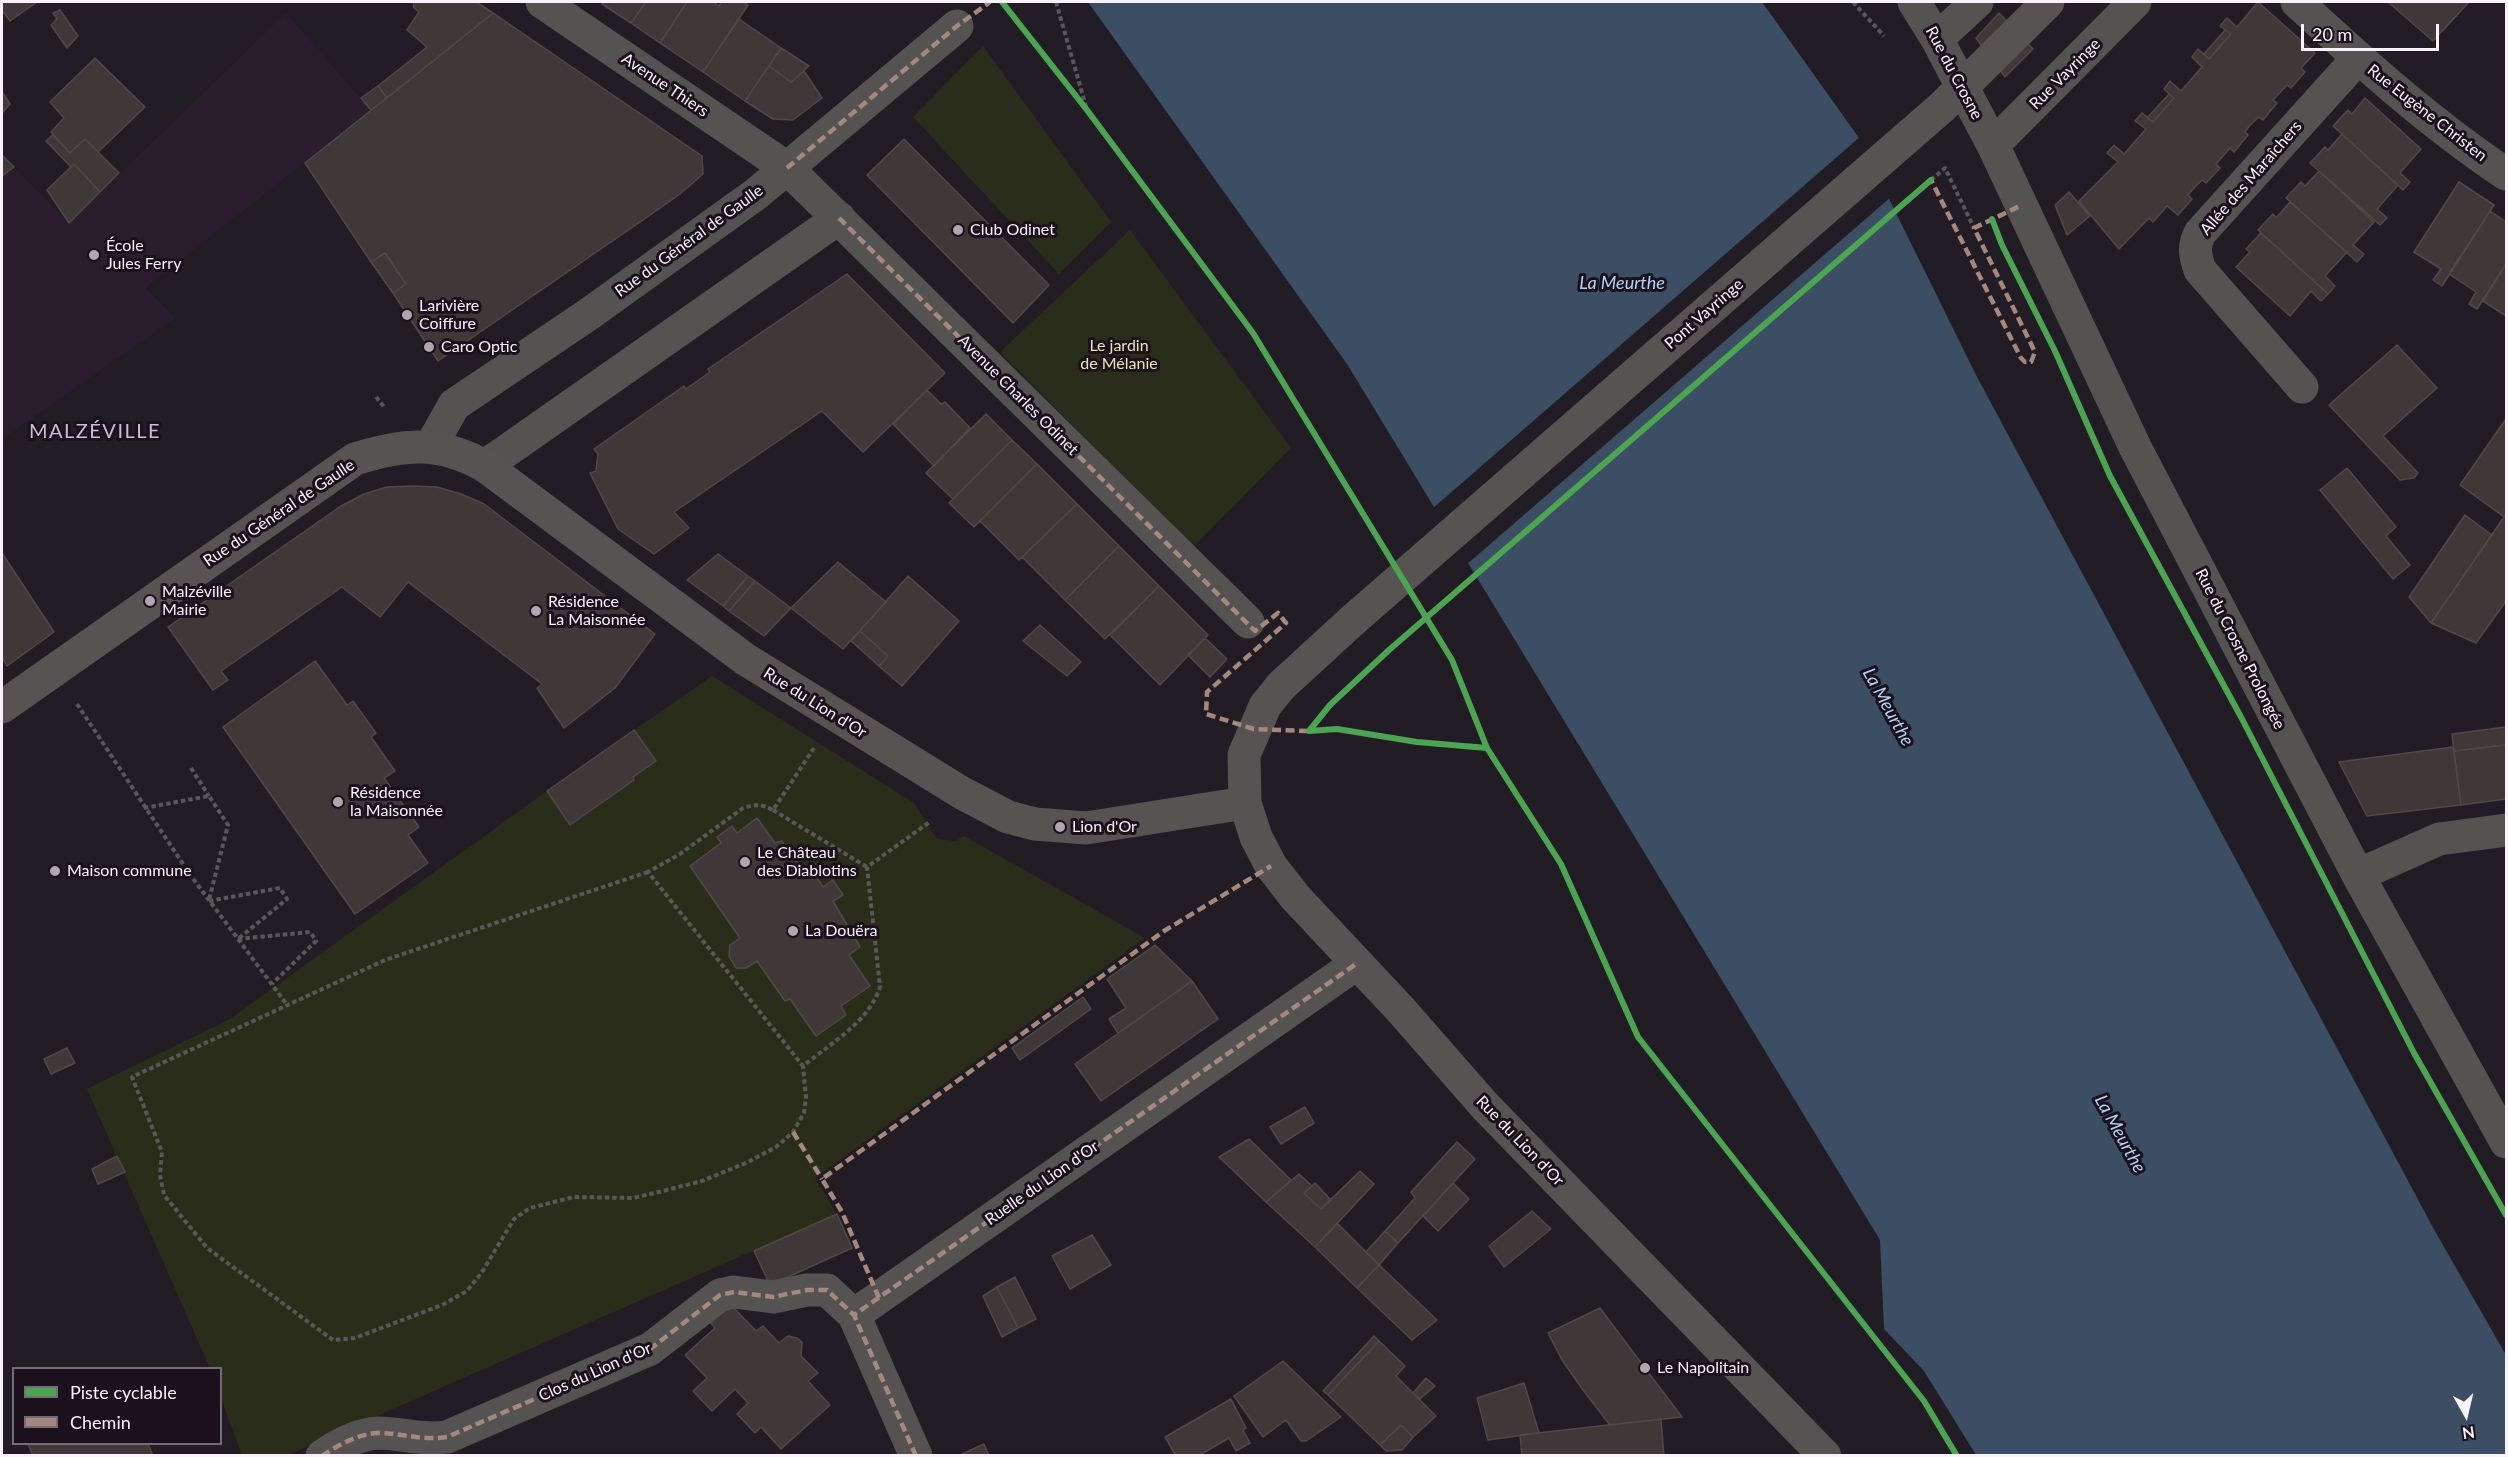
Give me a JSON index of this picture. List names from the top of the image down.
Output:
{
  "streets": {
    "main road": ["Rue du Général de Gaulle", "Pont Vayringe", "Rue du Lion d'Or"],
    "street": [
      "Rue du Crosne",
      "Rue Vayringe",
      "Avenue Thiers",
      "Rue Eugène Christen",
      "Allée des Maraîchers",
      "Avenue Charles Odinet",
      "Rue du Crosne Prolongée",
      "Ruelle du Lion d'Or",
      "Clos du Lion d'Or"
    ]
  },
  "crossings": [
    ["Rue du Crosne", "Rue Vayringe"],
    ["Rue du Crosne", "Rue du Crosne Prolongée"],
    ["Rue Vayringe", "Rue du Crosne Prolongée"],
    ["Avenue Thiers", "Rue du Général de Gaulle"],
    ["Avenue Thiers", "Avenue Charles Odinet"],
    ["Rue Eugène Christen", "Allée des Maraîchers"],
    ["Rue du Général de Gaulle", "Avenue Charles Odinet"],
    ["Rue du Général de Gaulle", "Rue du Lion d'Or"],
    ["Pont Vayringe", "Rue du Lion d'Or"],
    ["Rue du Lion d'Or", "Ruelle du Lion d'Or"],
    ["Ruelle du Lion d'Or", "Clos du Lion d'Or"]
  ],
  "districts": ["MALZÉVILLE"],
  "water": ["La Meurthe"],
  "parks": ["Le jardin de Mélanie"],
  "places": [
    "Club Odinet",
    "École Jules Ferry",
    "Larivière Coiffure",
    "Caro Optic",
    "Malzéville Mairie",
    "Résidence La Maisonnée",
    "Résidence la Maisonnée",
    "Lion d'Or",
    "Le Château des Diablotins",
    "Maison commune",
    "La Douëra",
    "Le Napolitain"
  ],
  "legend": ["Piste cyclable", "Chemin"],
  "scale_bar": "20 m",
  "north": "bottom"
}
